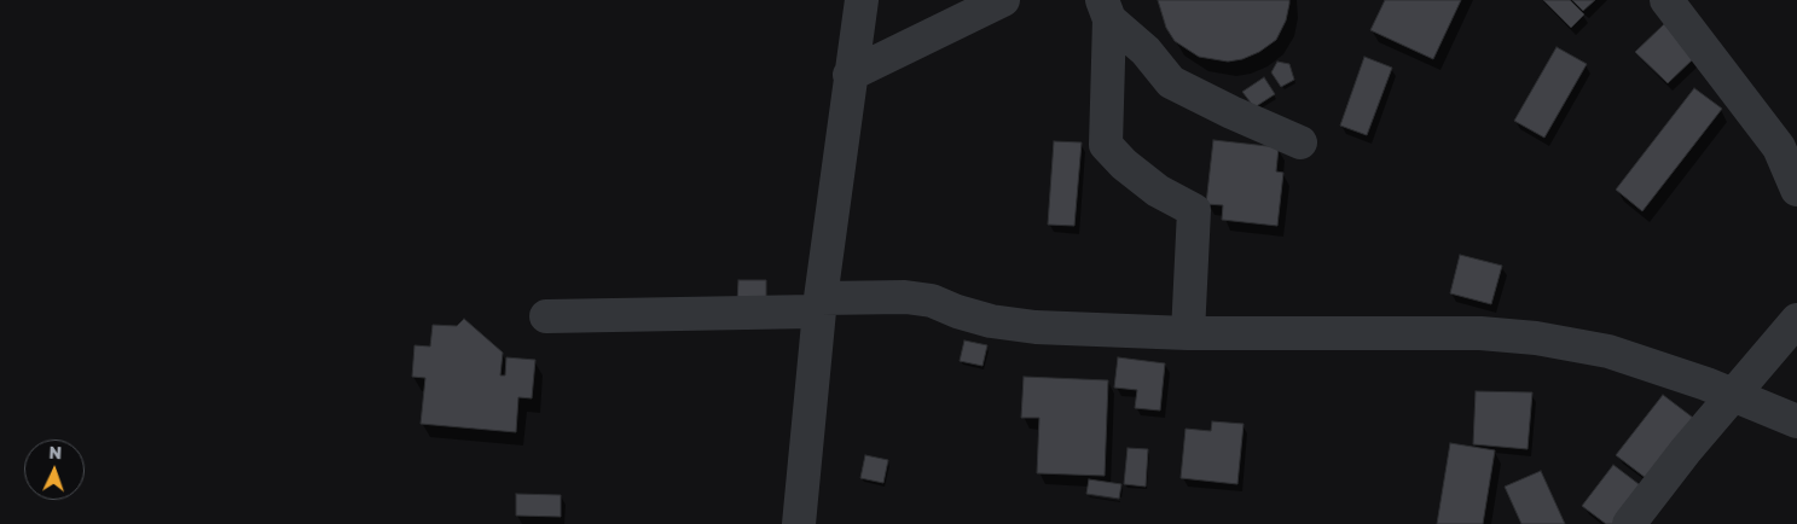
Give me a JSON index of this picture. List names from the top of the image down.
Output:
{
  "north": "top"
}
